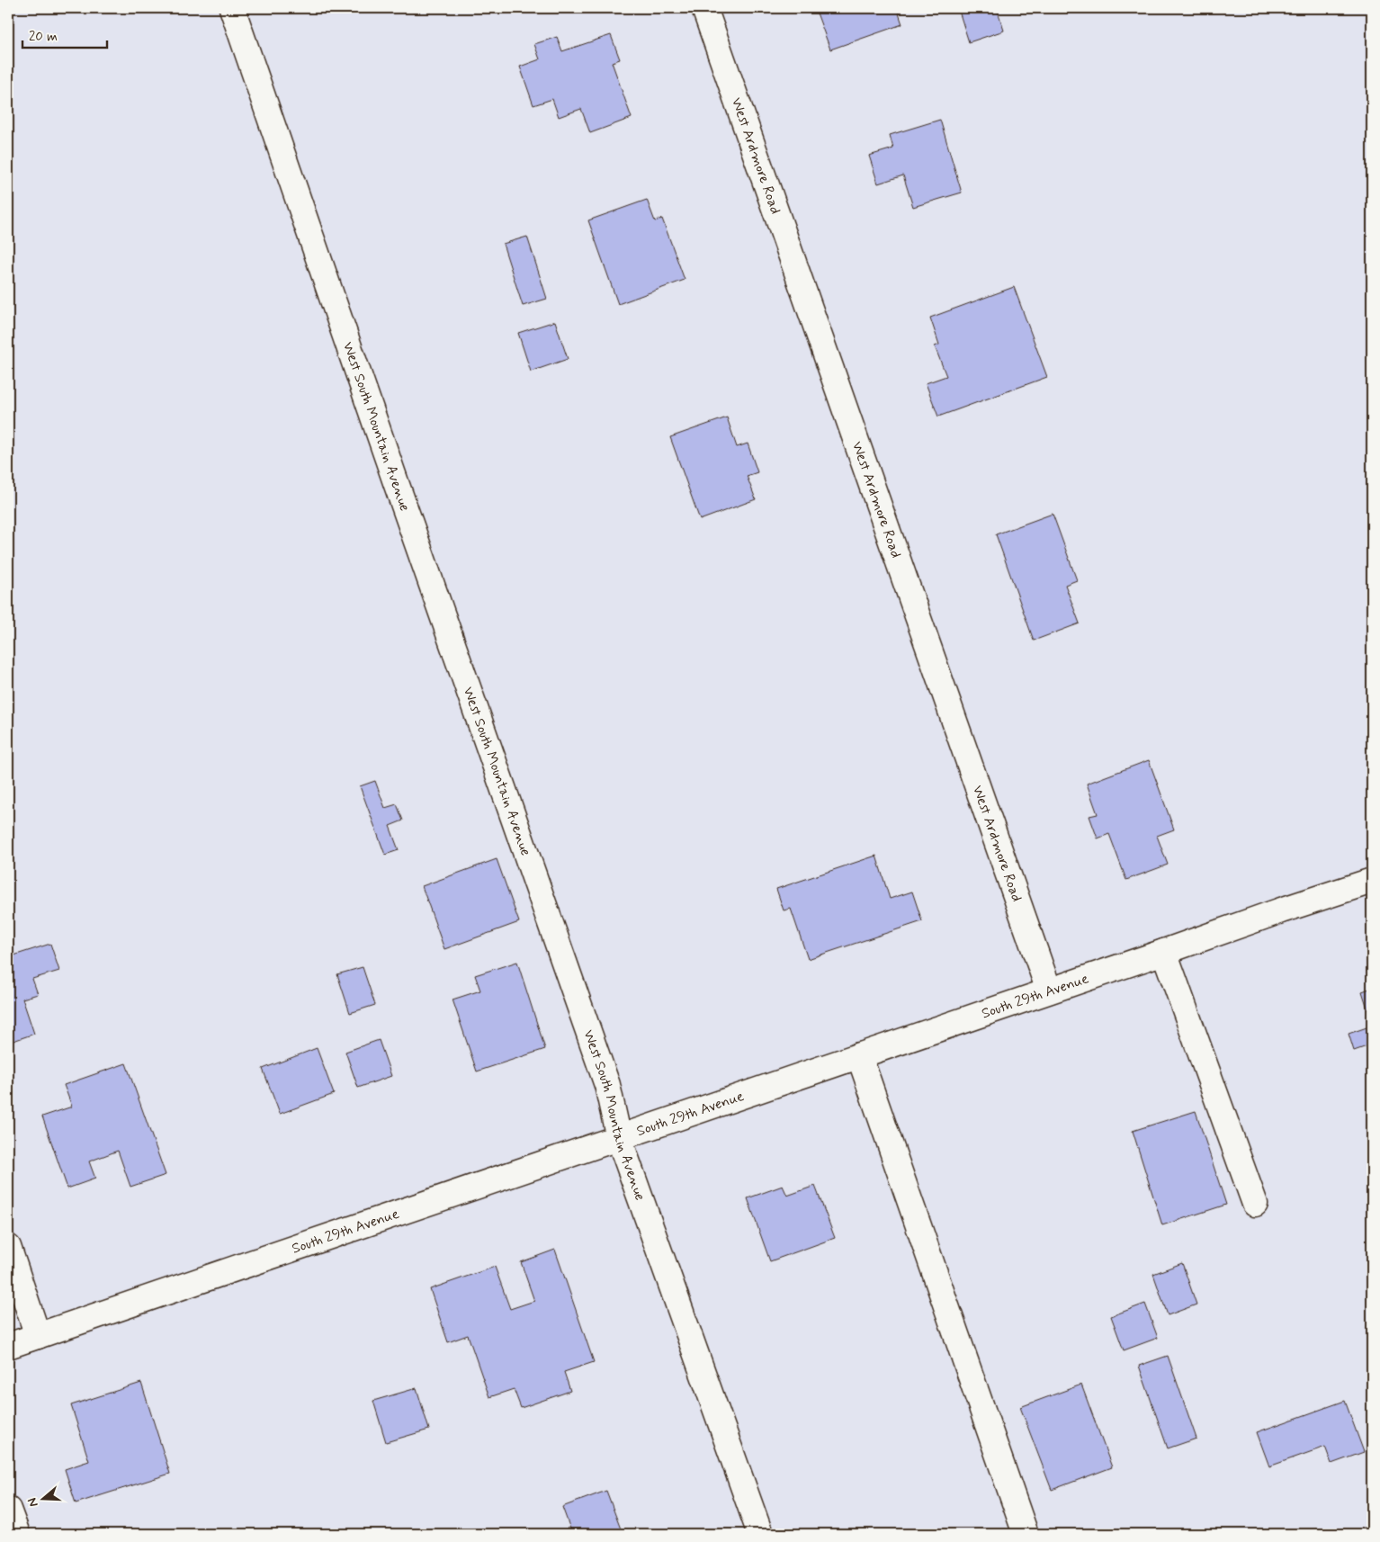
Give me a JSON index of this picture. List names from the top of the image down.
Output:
{
  "streets": {
    "street": ["West Ardmore Road", "West South Mountain Avenue", "South 29th Avenue"]
  },
  "crossings": [
    ["West Ardmore Road", "South 29th Avenue"],
    ["West South Mountain Avenue", "South 29th Avenue"]
  ],
  "scale_bar": "20 m",
  "north": "left"
}
